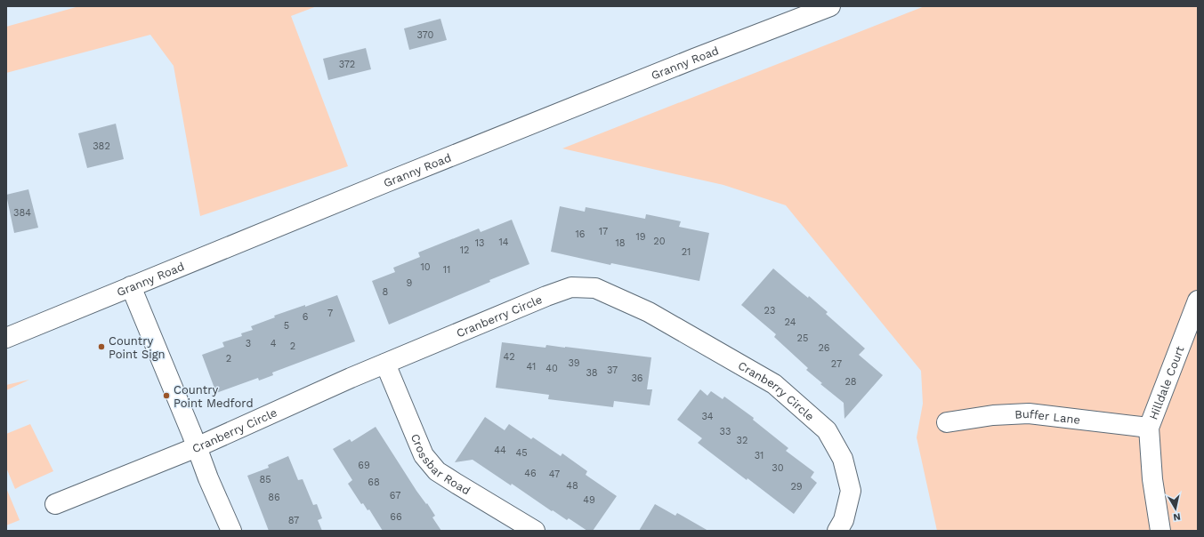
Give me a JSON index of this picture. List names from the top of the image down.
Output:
{
  "streets": {
    "street": [
      "Granny Road",
      "Cranberry Circle",
      "Hilldale Court",
      "Buffer Lane",
      "Crossbar Road"
    ]
  },
  "crossings": [
    ["Cranberry Circle", "Crossbar Road"],
    ["Hilldale Court", "Buffer Lane"]
  ],
  "places": ["Country Point Sign", "Country Point Medford"],
  "house_numbers": [
    "370",
    "372",
    "382",
    "384",
    "17",
    "16",
    "19",
    "20",
    "14",
    "13",
    "18",
    "12",
    "21",
    "10",
    "11",
    "9",
    "8",
    "23",
    "7",
    "6",
    "24",
    "5",
    "25",
    "3",
    "4",
    "2",
    "26",
    "42",
    "2",
    "39",
    "27",
    "41",
    "40",
    "37",
    "38",
    "36",
    "28",
    "34",
    "33",
    "32",
    "44",
    "45",
    "31",
    "69",
    "30",
    "46",
    "47",
    "85",
    "68",
    "48",
    "29",
    "67",
    "86",
    "49",
    "66",
    "87"
  ],
  "north": "bottom"
}
